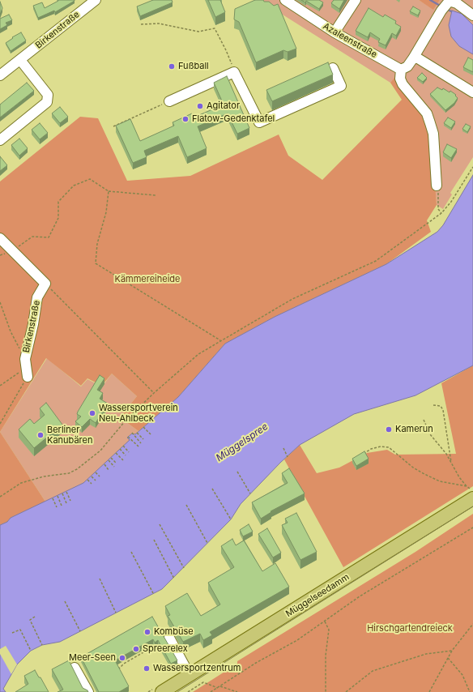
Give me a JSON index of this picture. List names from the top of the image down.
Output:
{
  "streets": {
    "main road": ["Müggelseedamm"],
    "street": ["Birkenstraße", "Azaleenstraße"]
  },
  "water": ["Müggelspree"],
  "parks": ["Kämmereiheide", "Hirschgartendreieck"],
  "places": [
    "Fußball",
    "Agitator",
    "Flatow-Gedenktafel",
    "Wassersportverein Neu-Ahlbeck",
    "Kamerun",
    "Berliner Kanubären",
    "Kombüse",
    "Spreerelex",
    "Meer-Seen",
    "Wassersportzentrum"
  ]
}
